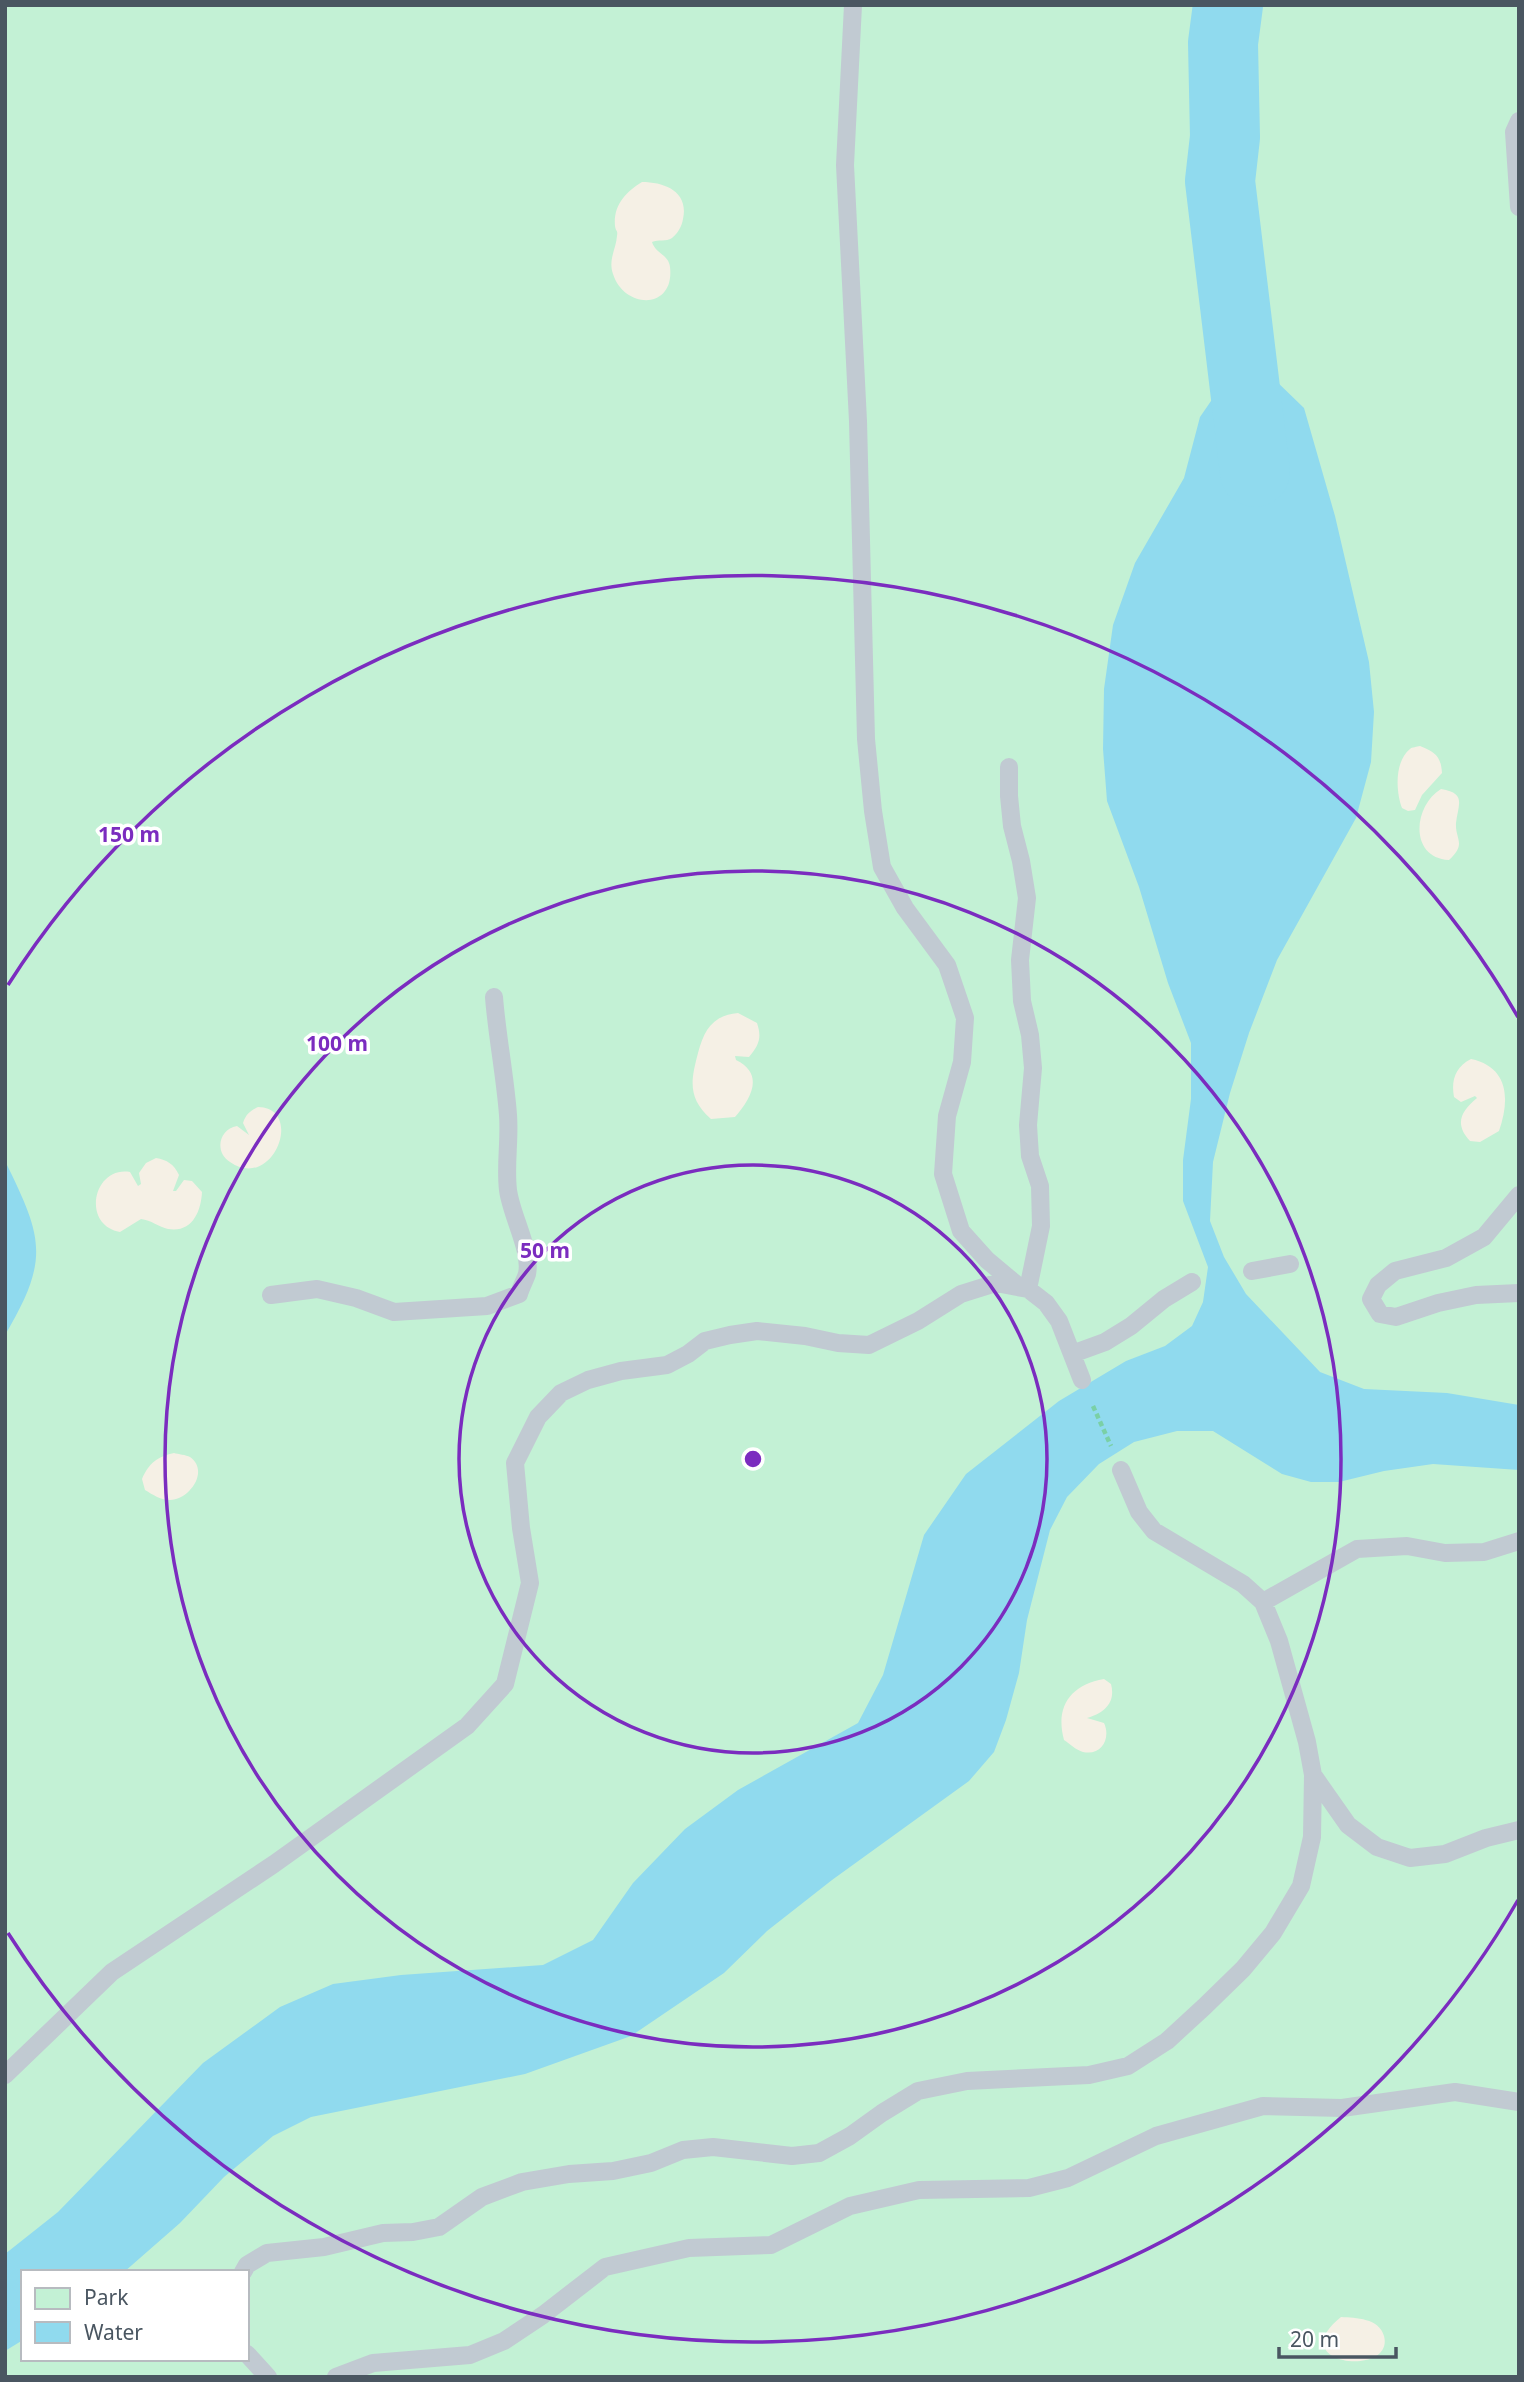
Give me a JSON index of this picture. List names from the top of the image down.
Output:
{
  "legend": ["Park", "Water"],
  "scale_bar": "20 m",
  "rings": ["150 m", "100 m", "50 m"]
}
